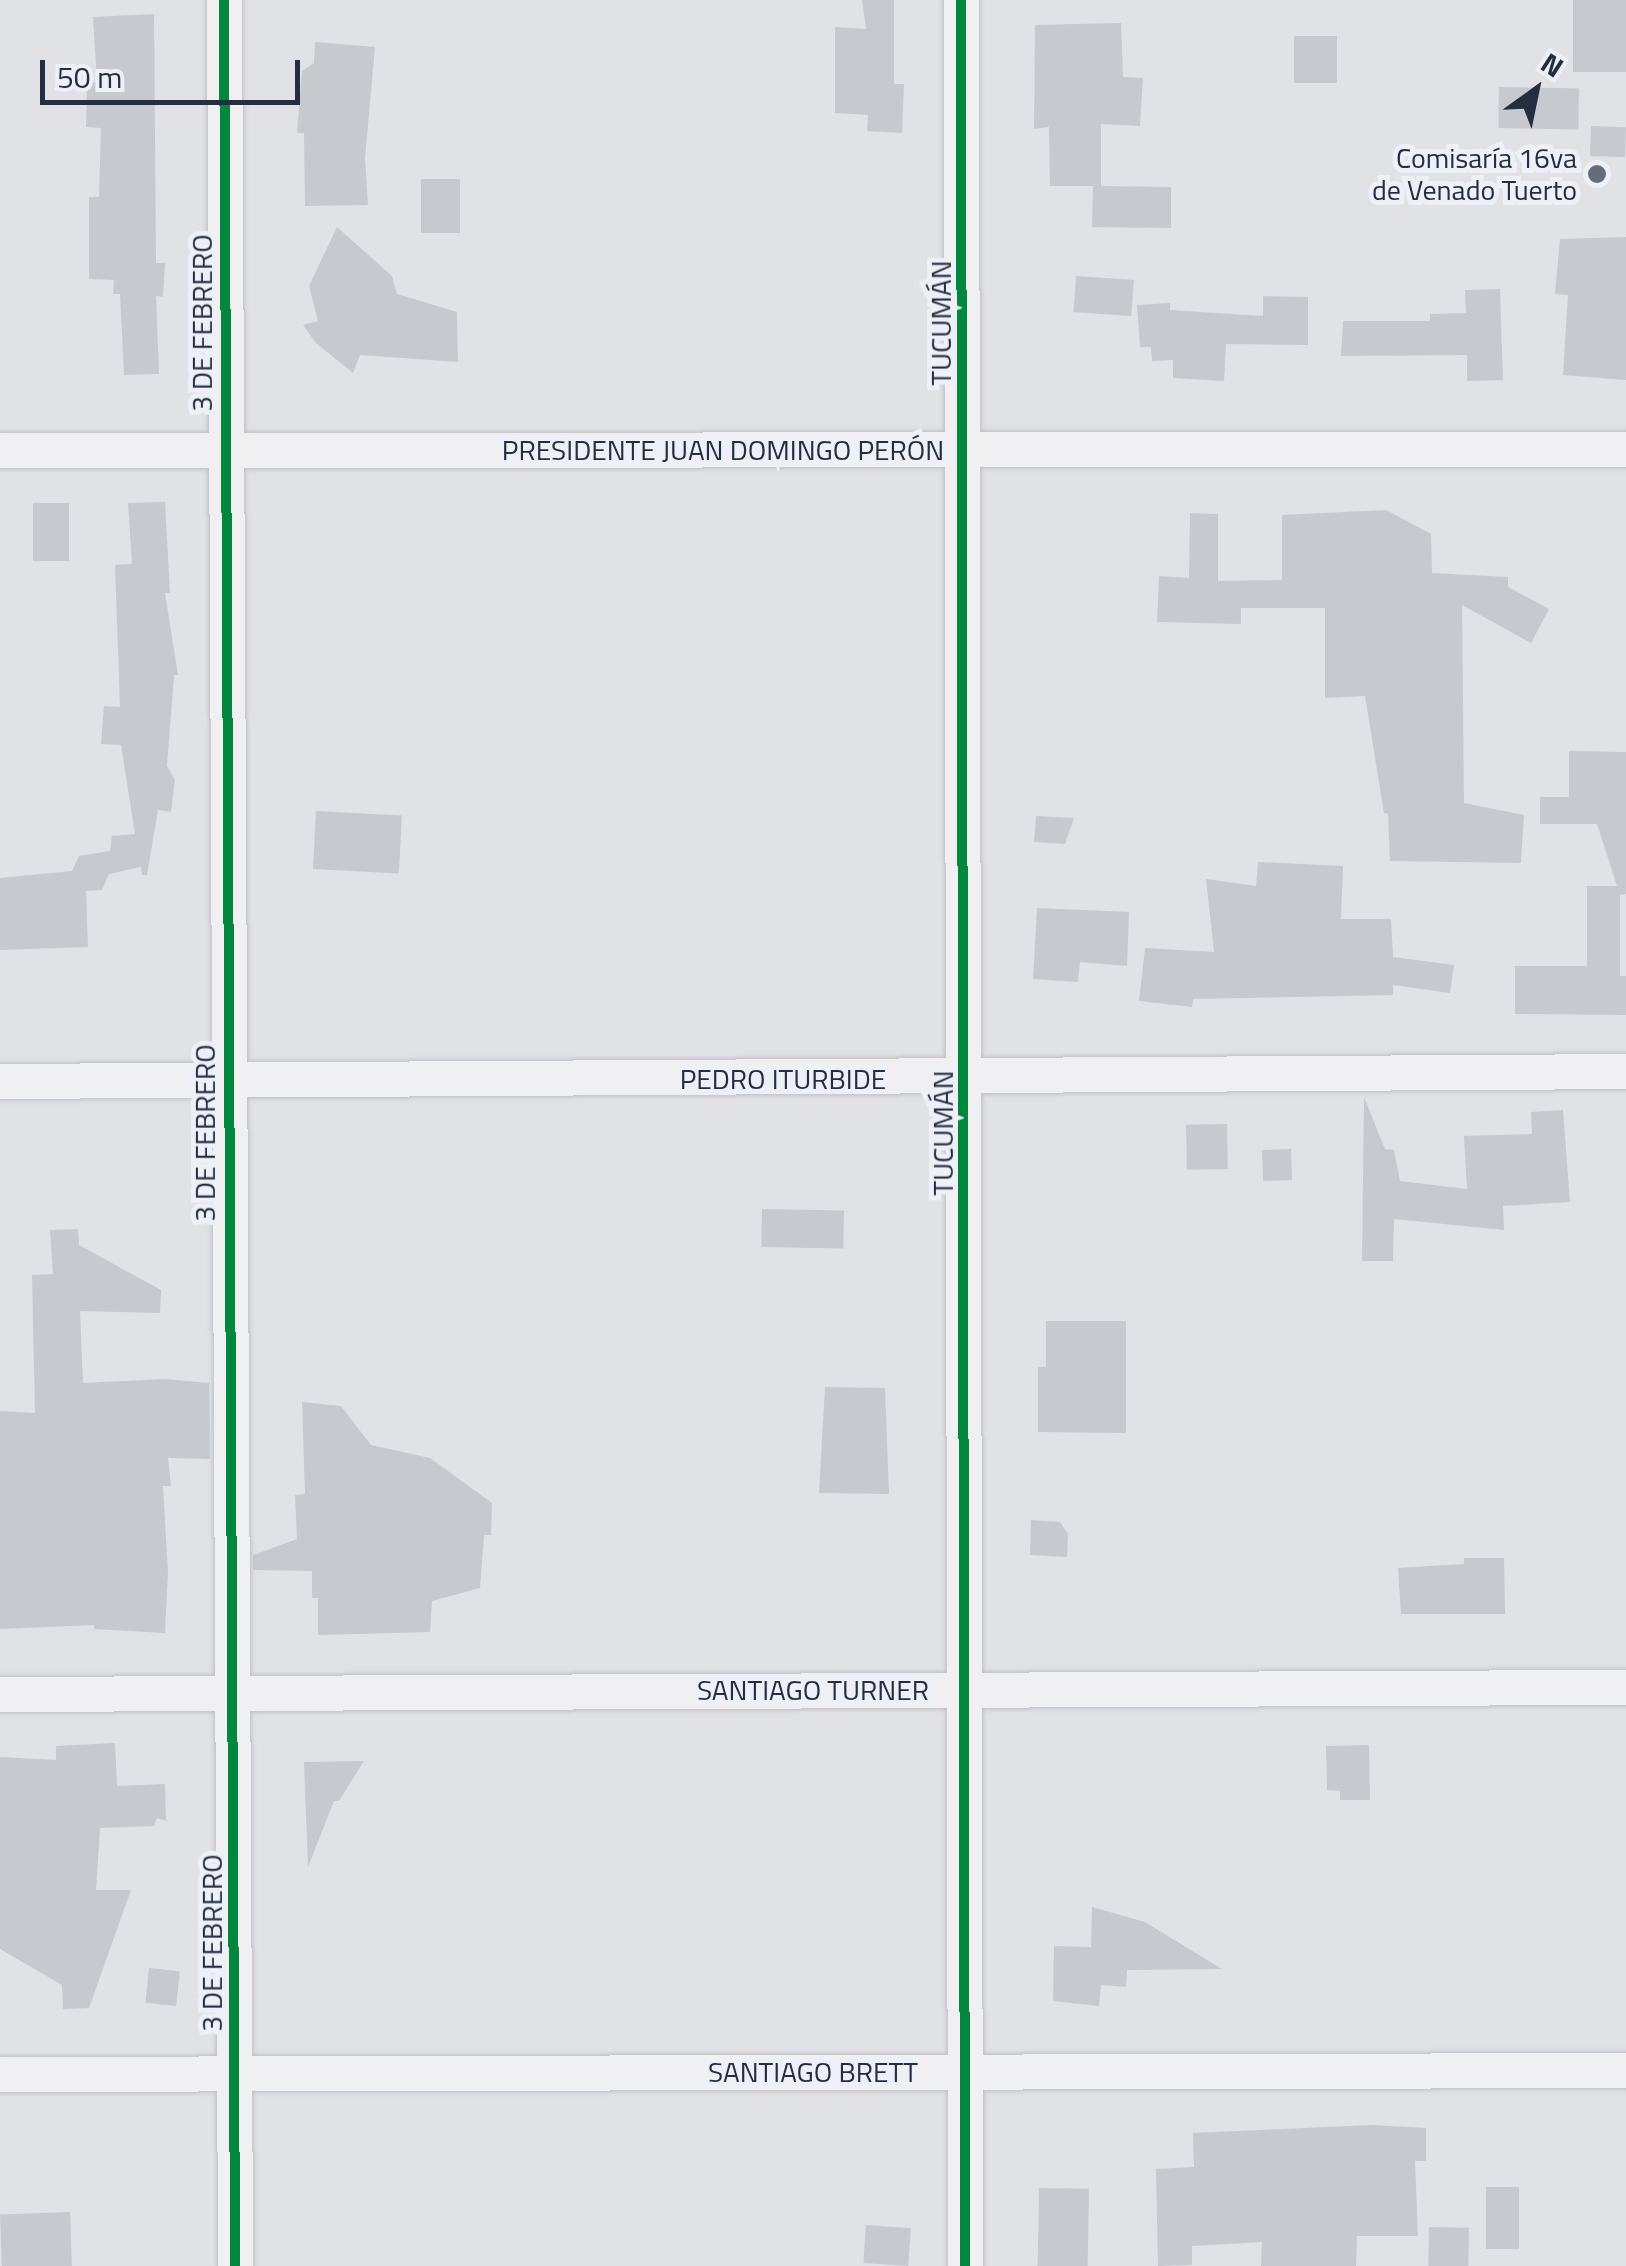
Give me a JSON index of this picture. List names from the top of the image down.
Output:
{
  "streets": {
    "street": [
      "3 DE FEBRERO",
      "TUCUMÁN",
      "PRESIDENTE JUAN DOMINGO PERÓN",
      "PEDRO ITURBIDE",
      "SANTIAGO TURNER",
      "SANTIAGO BRETT"
    ]
  },
  "crossings": [
    ["3 DE FEBRERO", "PRESIDENTE JUAN DOMINGO PERÓN"],
    ["3 DE FEBRERO", "PEDRO ITURBIDE"],
    ["3 DE FEBRERO", "SANTIAGO TURNER"],
    ["3 DE FEBRERO", "SANTIAGO BRETT"],
    ["TUCUMÁN", "PRESIDENTE JUAN DOMINGO PERÓN"],
    ["TUCUMÁN", "PEDRO ITURBIDE"],
    ["TUCUMÁN", "SANTIAGO TURNER"],
    ["TUCUMÁN", "SANTIAGO BRETT"]
  ],
  "places": ["Comisaría 16va de Venado Tuerto"],
  "scale_bar": "50 m",
  "north": "top right"
}
